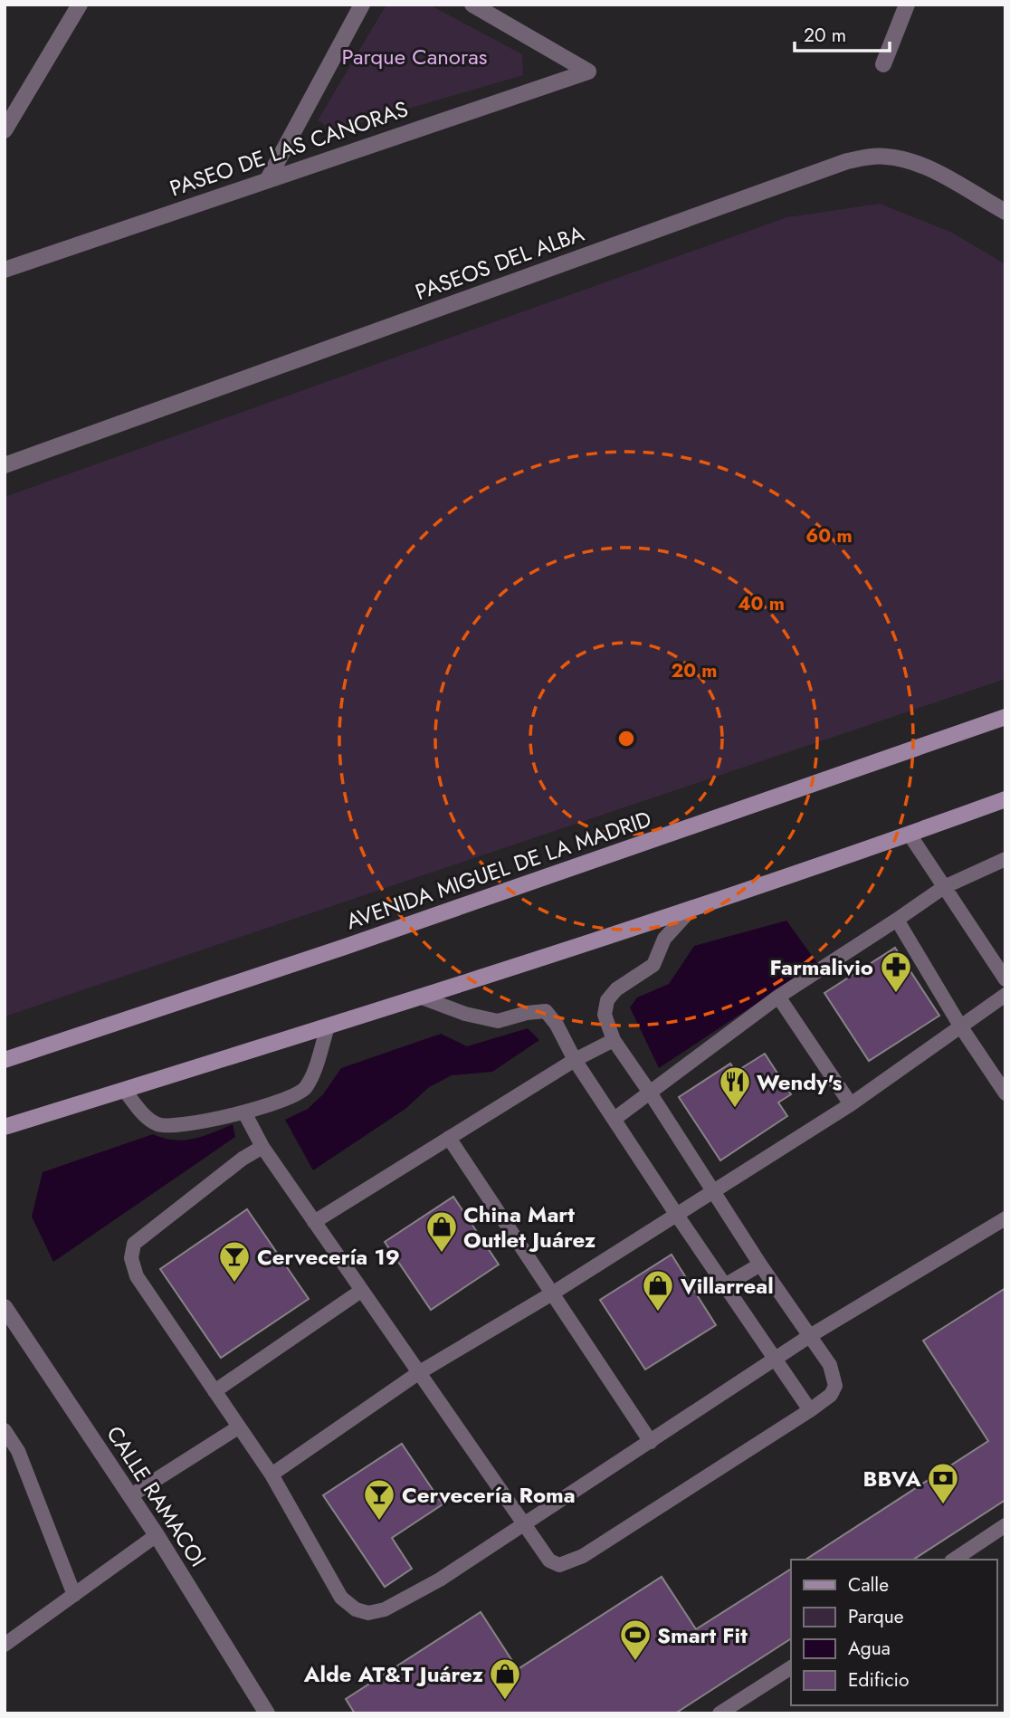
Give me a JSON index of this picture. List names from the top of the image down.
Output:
{
  "streets": {
    "main road": ["AVENIDA MIGUEL DE LA MADRID"],
    "street": ["PASEO DE LAS CANORAS", "PASEOS DEL ALBA", "CALLE RAMACOI"]
  },
  "parks": ["Parque Canoras"],
  "places": {
    "pharmacy": ["Farmalivio"],
    "restaurant": ["Wendy's"],
    "shop": ["China Mart Outlet Juárez", "Villarreal", "Alde AT&T Juárez"],
    "bar": ["Cervecería 19", "Cervecería Roma"],
    "bank": ["BBVA"],
    "sports": ["Smart Fit"]
  },
  "legend": [
    "Calle",
    "Parque",
    "Agua",
    "Edificio"
  ],
  "scale_bar": "20 m",
  "rings": ["60 m", "40 m", "20 m"]
}
